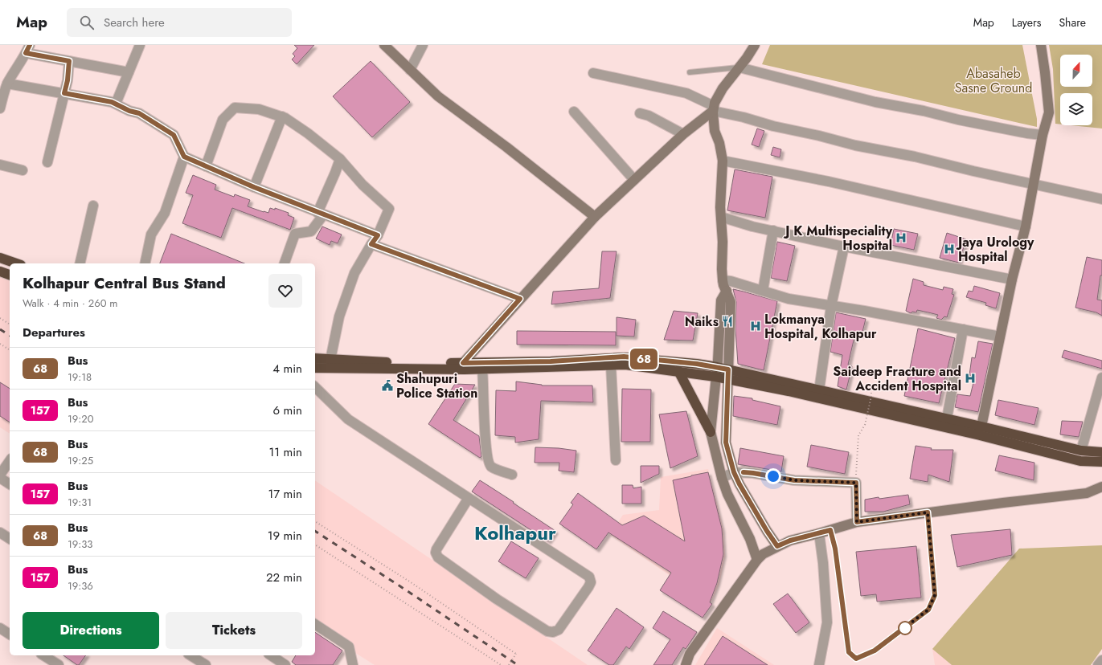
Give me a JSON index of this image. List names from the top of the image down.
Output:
{
  "districts": ["Kolhapur"],
  "parks": ["Abasaheb Sasne Ground"],
  "places": {
    "hospital": [
      "J K Multispeciality Hospital",
      "Jaya Urology Hospital",
      "Lokmanya Hospital, Kolhapur",
      "Saideep Fracture and Accident Hospital"
    ],
    "restaurant": ["Naiks"],
    "public building": ["Shahupuri Police Station"]
  },
  "lines": ["bus line 68"],
  "north": "top",
  "page": {
    "header": "Map",
    "search": "Search here",
    "nav": ["Map", "Layers", "Share"],
    "on_map": "68",
    "heading": [
      ["Kolhapur Central Bus Stand", "Walk · 4 min · 260 m"],
      "Departures"
    ],
    "list": [
      {
        "mark": "68",
        "name": "Bus",
        "note": "19:18",
        "value": "4 min"
      },
      {
        "mark": "157",
        "name": "Bus",
        "note": "19:20",
        "value": "6 min"
      },
      {
        "mark": "68",
        "name": "Bus",
        "note": "19:25",
        "value": "11 min"
      },
      {
        "mark": "157",
        "name": "Bus",
        "note": "19:31",
        "value": "17 min"
      },
      {
        "mark": "68",
        "name": "Bus",
        "note": "19:33",
        "value": "19 min"
      },
      {
        "mark": "157",
        "name": "Bus",
        "note": "19:36",
        "value": "22 min"
      }
    ],
    "buttons": ["Directions", "Tickets"]
  }
}
